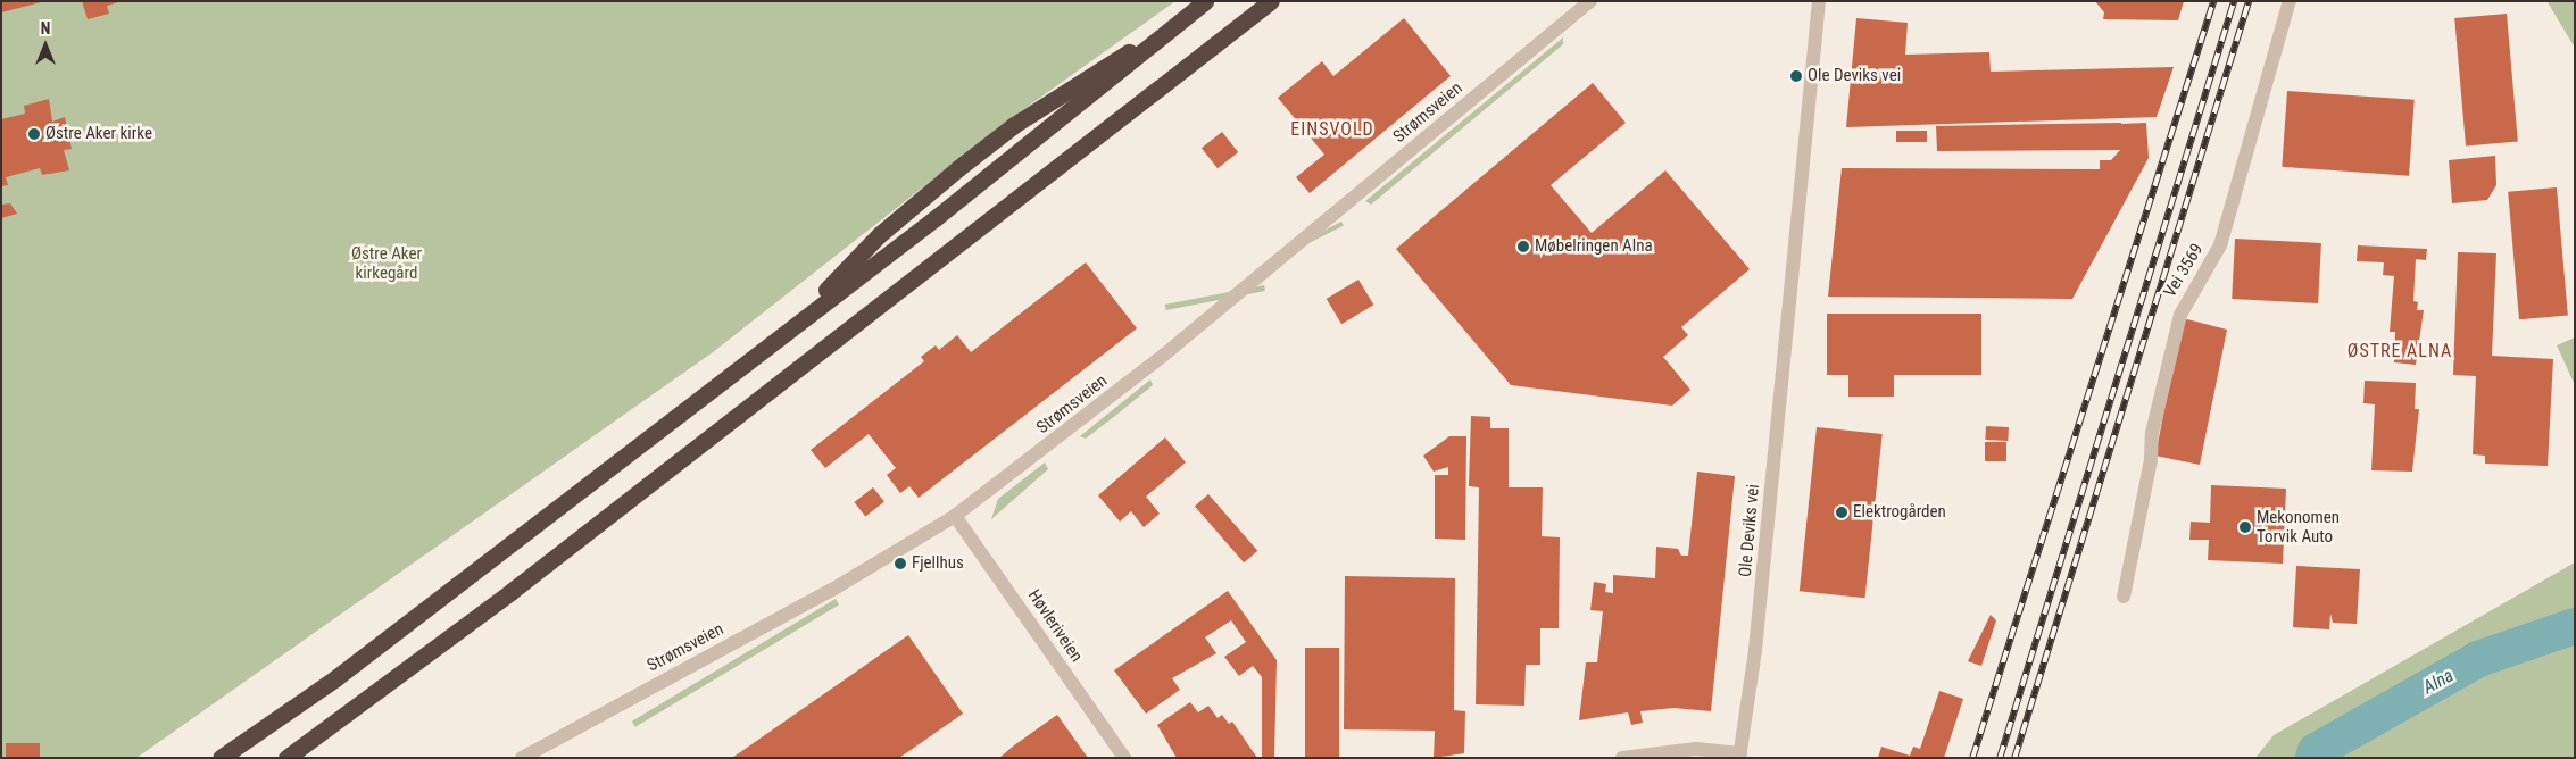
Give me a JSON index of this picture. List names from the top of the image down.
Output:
{
  "streets": {
    "street": [
      "Strømsveien",
      "Vei 3569",
      "Ole Deviks vei",
      "Høvleriveien"
    ]
  },
  "crossings": [
    ["Strømsveien", "Høvleriveien"]
  ],
  "districts": ["EINSVOLD", "ØSTRE ALNA"],
  "water": ["Alna"],
  "parks": ["Østre Aker kirkegård"],
  "places": [
    "Ole Deviks vei",
    "Østre Aker kirke",
    "Møbelringen Alna",
    "Elektrogården",
    "Mekonomen Torvik Auto",
    "Fjellhus"
  ],
  "north": "top"
}
